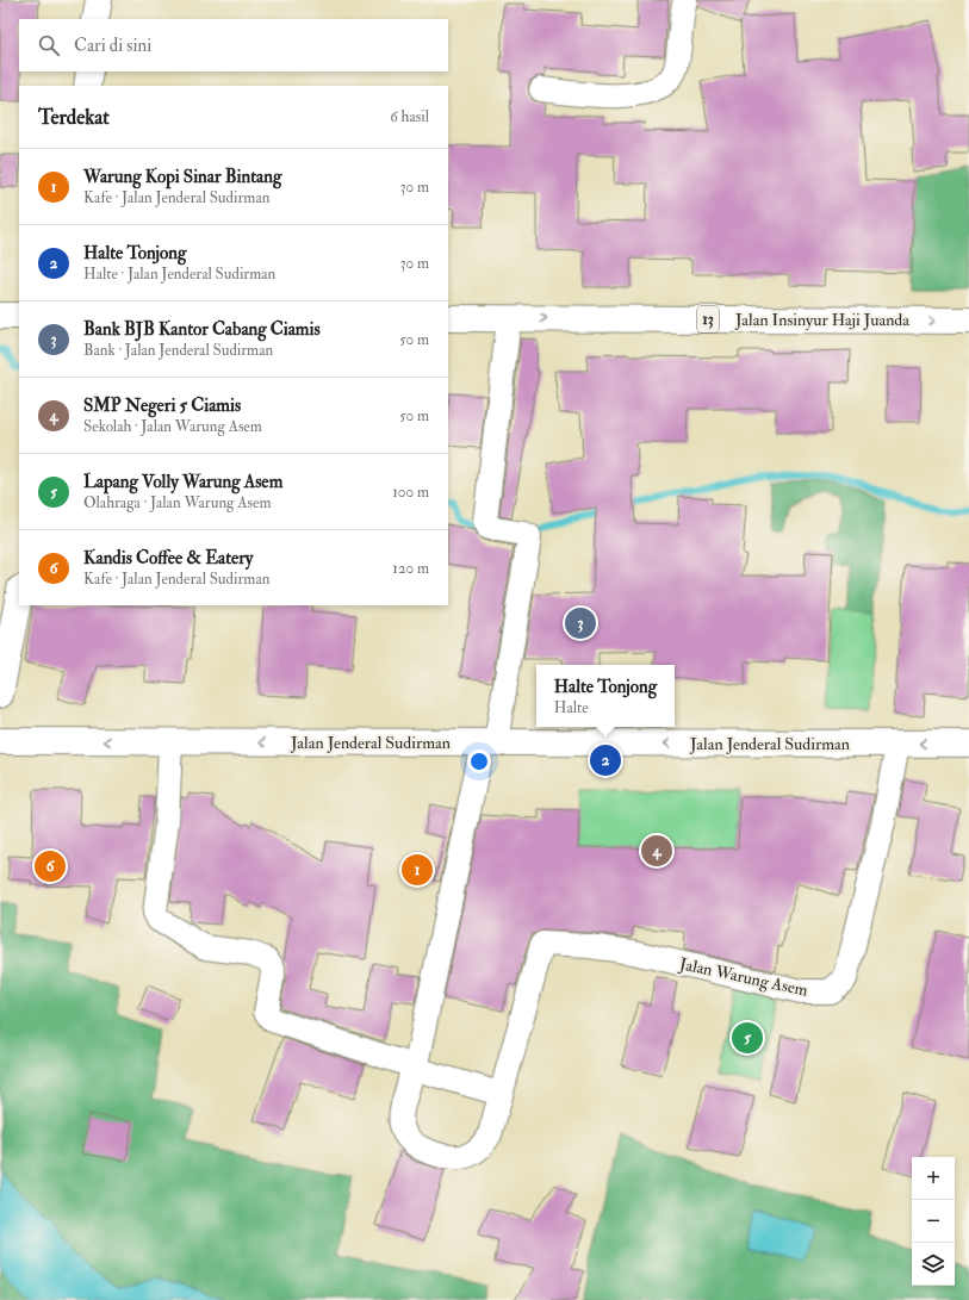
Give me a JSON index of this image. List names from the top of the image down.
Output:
{
  "streets": {
    "main road": ["13", "Jalan Insinyur Haji Juanda", "Jalan Jenderal Sudirman"],
    "street": ["Jalan Warung Asem"]
  },
  "crossings": [
    ["Jalan Jenderal Sudirman", "Jalan Warung Asem"]
  ],
  "one_way": ["Jalan Insinyur Haji Juanda", "Jalan Jenderal Sudirman"],
  "page": {
    "search": "Cari di sini",
    "heading": ["Terdekat", "6 hasil"],
    "list": [
      {
        "mark": "1",
        "name": "Warung Kopi Sinar Bintang",
        "note": "Kafe · Jalan Jenderal Sudirman",
        "value": "30 m"
      },
      {
        "mark": "2",
        "name": "Halte Tonjong",
        "note": "Halte · Jalan Jenderal Sudirman",
        "value": "30 m"
      },
      {
        "mark": "3",
        "name": "Bank BJB Kantor Cabang Ciamis",
        "note": "Bank · Jalan Jenderal Sudirman",
        "value": "50 m"
      },
      {
        "mark": "4",
        "name": "SMP Negeri 5 Ciamis",
        "note": "Sekolah · Jalan Warung Asem",
        "value": "50 m"
      },
      {
        "mark": "5",
        "name": "Lapang Volly Warung Asem",
        "note": "Olahraga · Jalan Warung Asem",
        "value": "100 m"
      },
      {
        "mark": "6",
        "name": "Kandis Coffee & Eatery",
        "note": "Kafe · Jalan Jenderal Sudirman",
        "value": "120 m"
      }
    ],
    "pins": [
      "3",
      "2",
      "4",
      "6",
      "1",
      "5"
    ],
    "popup": ["Halte Tonjong", "Halte"],
    "map_buttons": ["+", "−"]
  }
}
